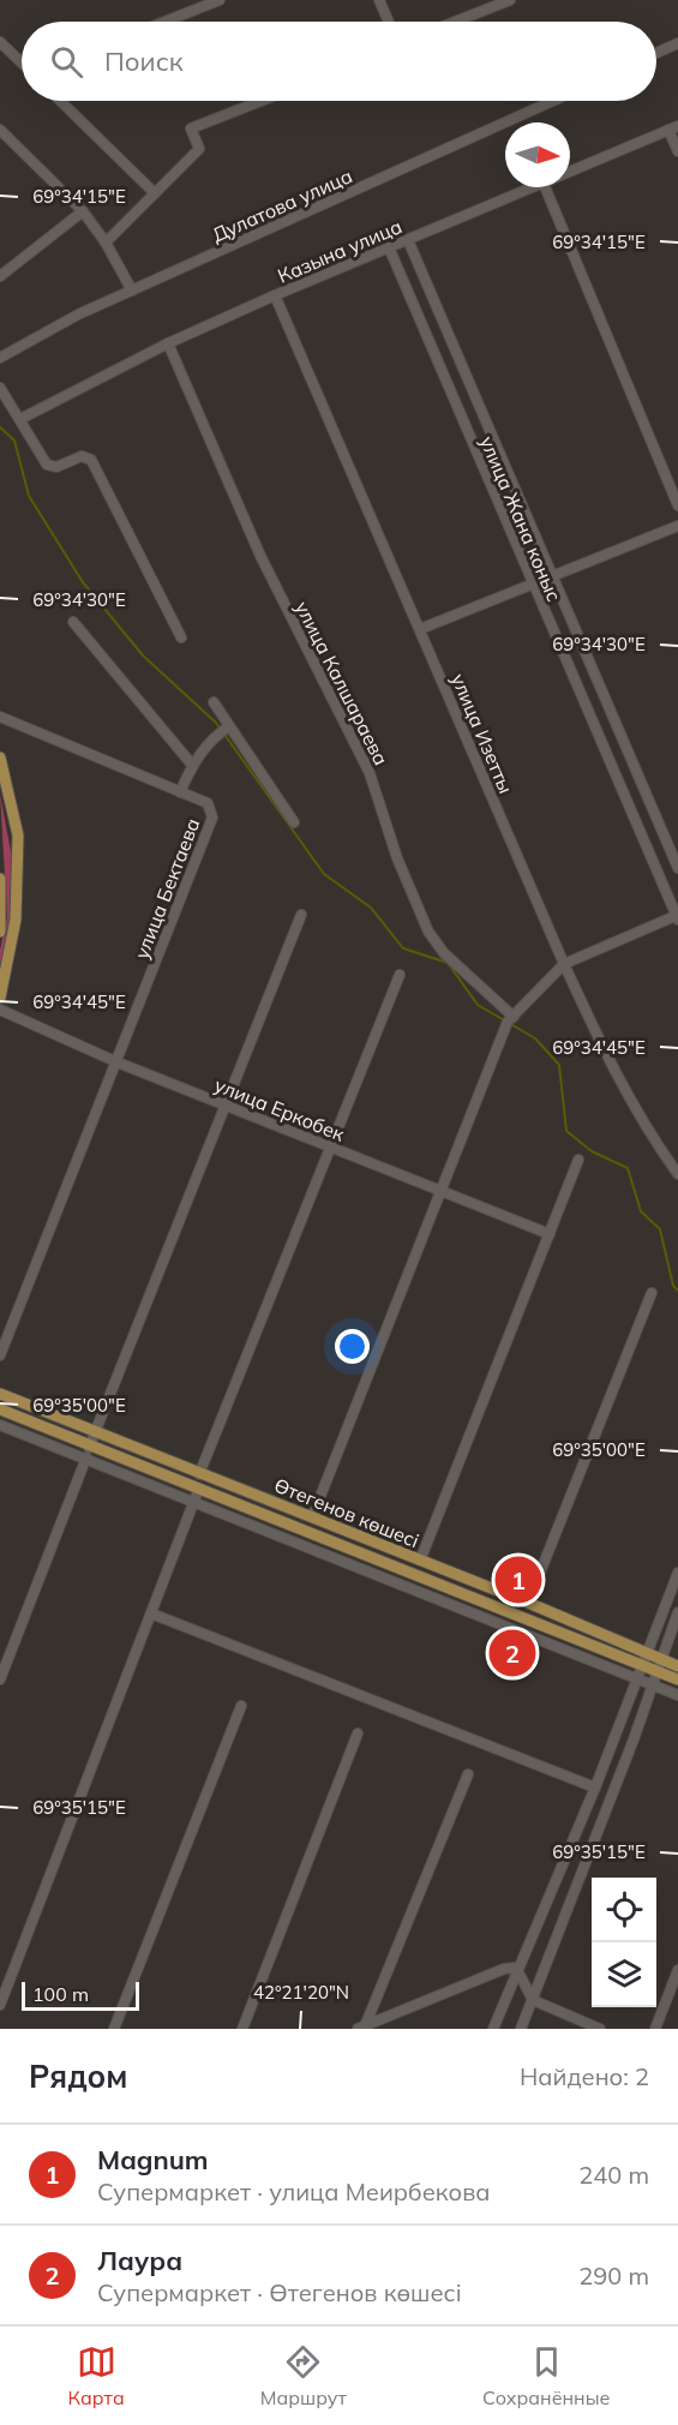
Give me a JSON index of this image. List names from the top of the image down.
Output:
{
  "streets": {
    "main road": ["Өтегенов көшесі"],
    "street": [
      "Дулатова улица",
      "Казына улица",
      "улица Жана коныс",
      "улица Калшараева",
      "улица Изетты",
      "улица Бектаева",
      "улица Еркобек"
    ]
  },
  "crossings": [
    ["Казына улица", "улица Жана коныс"],
    ["Казына улица", "улица Калшараева"],
    ["Казына улица", "улица Изетты"],
    ["улица Бектаева", "улица Еркобек"]
  ],
  "scale_bar": "100 m",
  "north": "right",
  "page": {
    "search": "Поиск",
    "pins": ["1", "2"],
    "scale": "100 m",
    "heading": ["Рядом", "Найдено: 2"],
    "list": [
      {
        "mark": "1",
        "name": "Magnum",
        "note": "Супермаркет · улица Меирбекова",
        "value": "240 m"
      },
      {
        "mark": "2",
        "name": "Лаура",
        "note": "Супермаркет · Өтегенов көшесі",
        "value": "290 m"
      }
    ],
    "nav": ["Карта", "Маршрут", "Сохранённые"]
  },
  "coordinates": [
    "69°34'15\"E",
    "69°34'30\"E",
    "69°34'45\"E",
    "69°35'00\"E",
    "69°35'15\"E",
    "42°21'20\"N"
  ]
}
